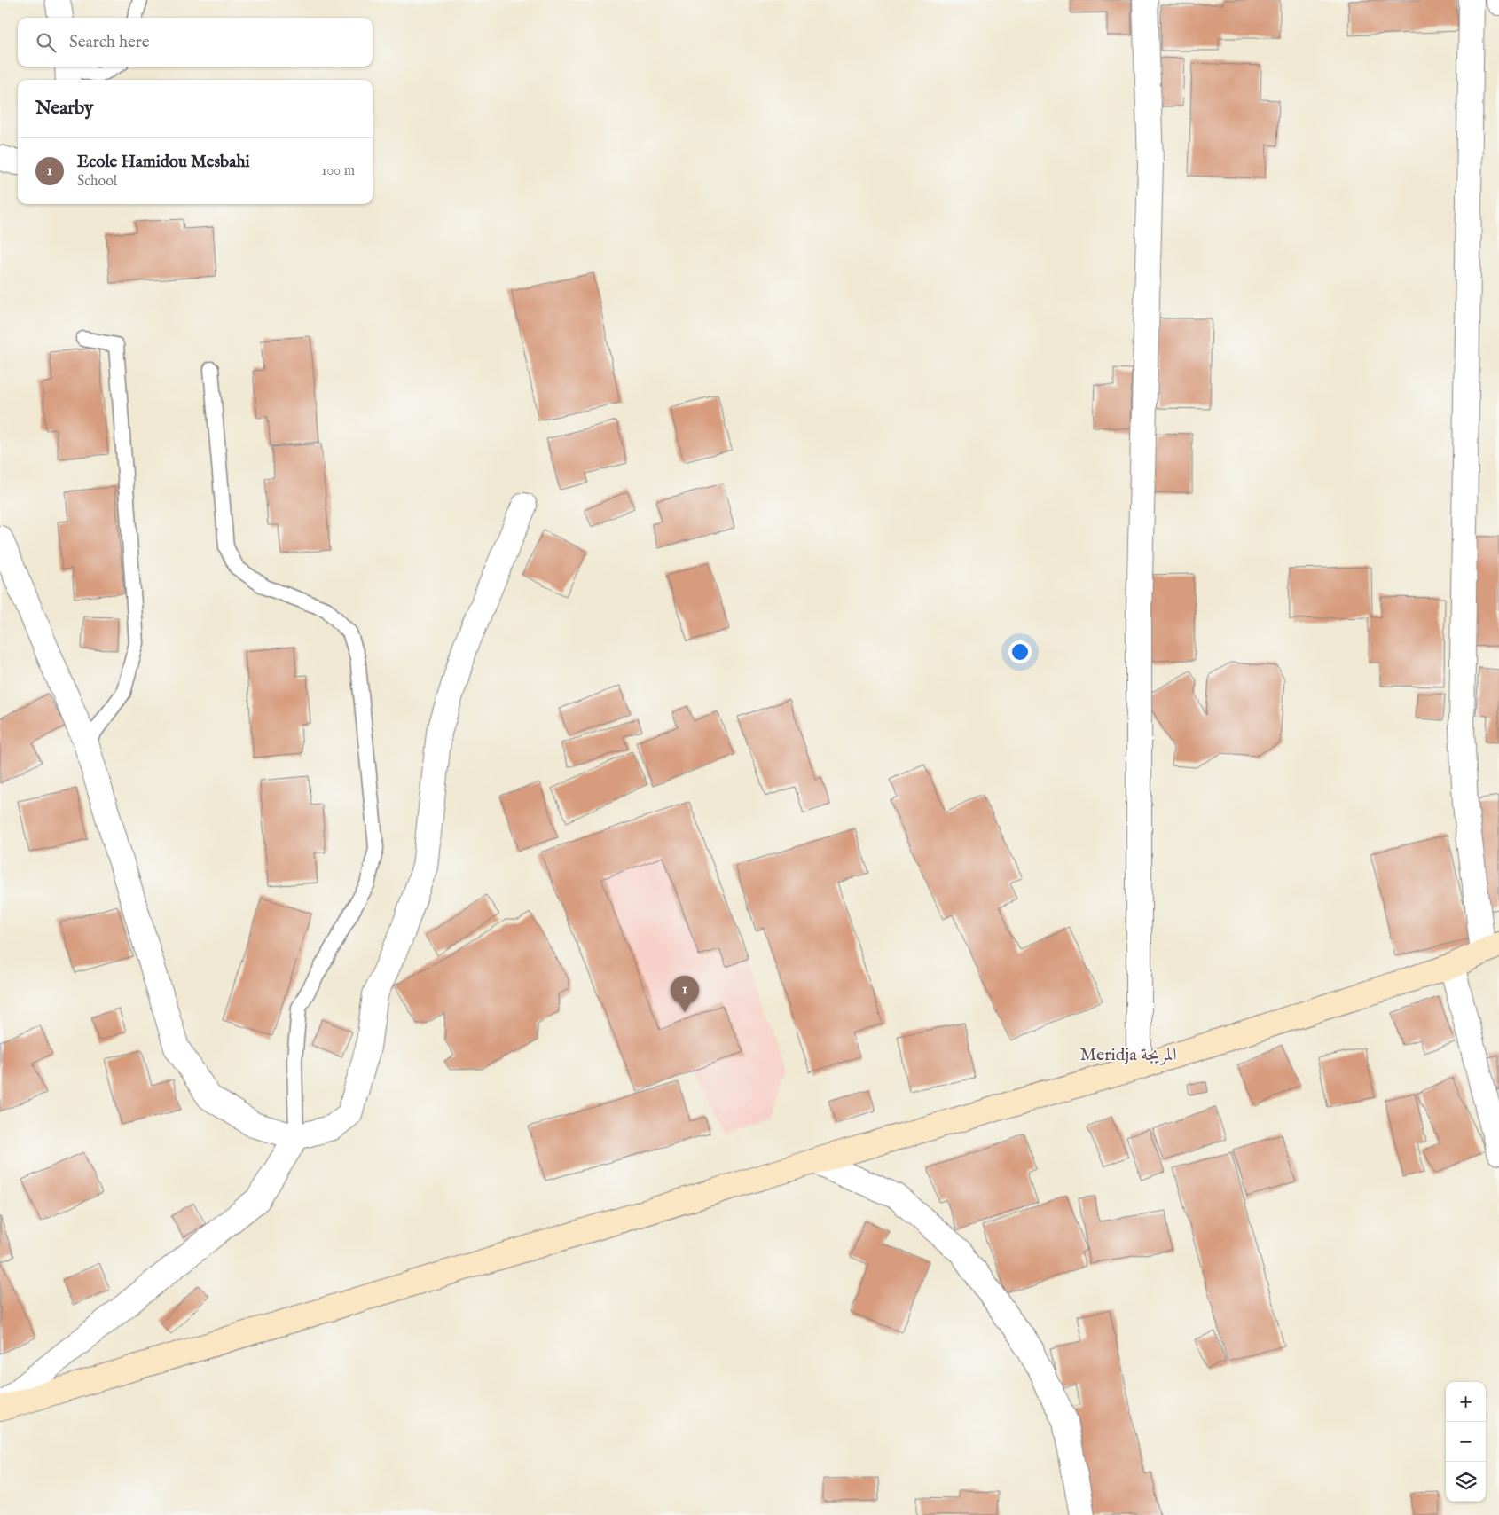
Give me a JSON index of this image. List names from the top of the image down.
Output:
{
  "districts": ["Meridja المريجة"],
  "page": {
    "search": "Search here",
    "heading": "Nearby",
    "list": [
      {
        "mark": "1",
        "name": "Ecole Hamidou Mesbahi",
        "note": "School",
        "value": "100 m"
      }
    ],
    "pins": "1",
    "map_buttons": ["+", "−"]
  }
}
